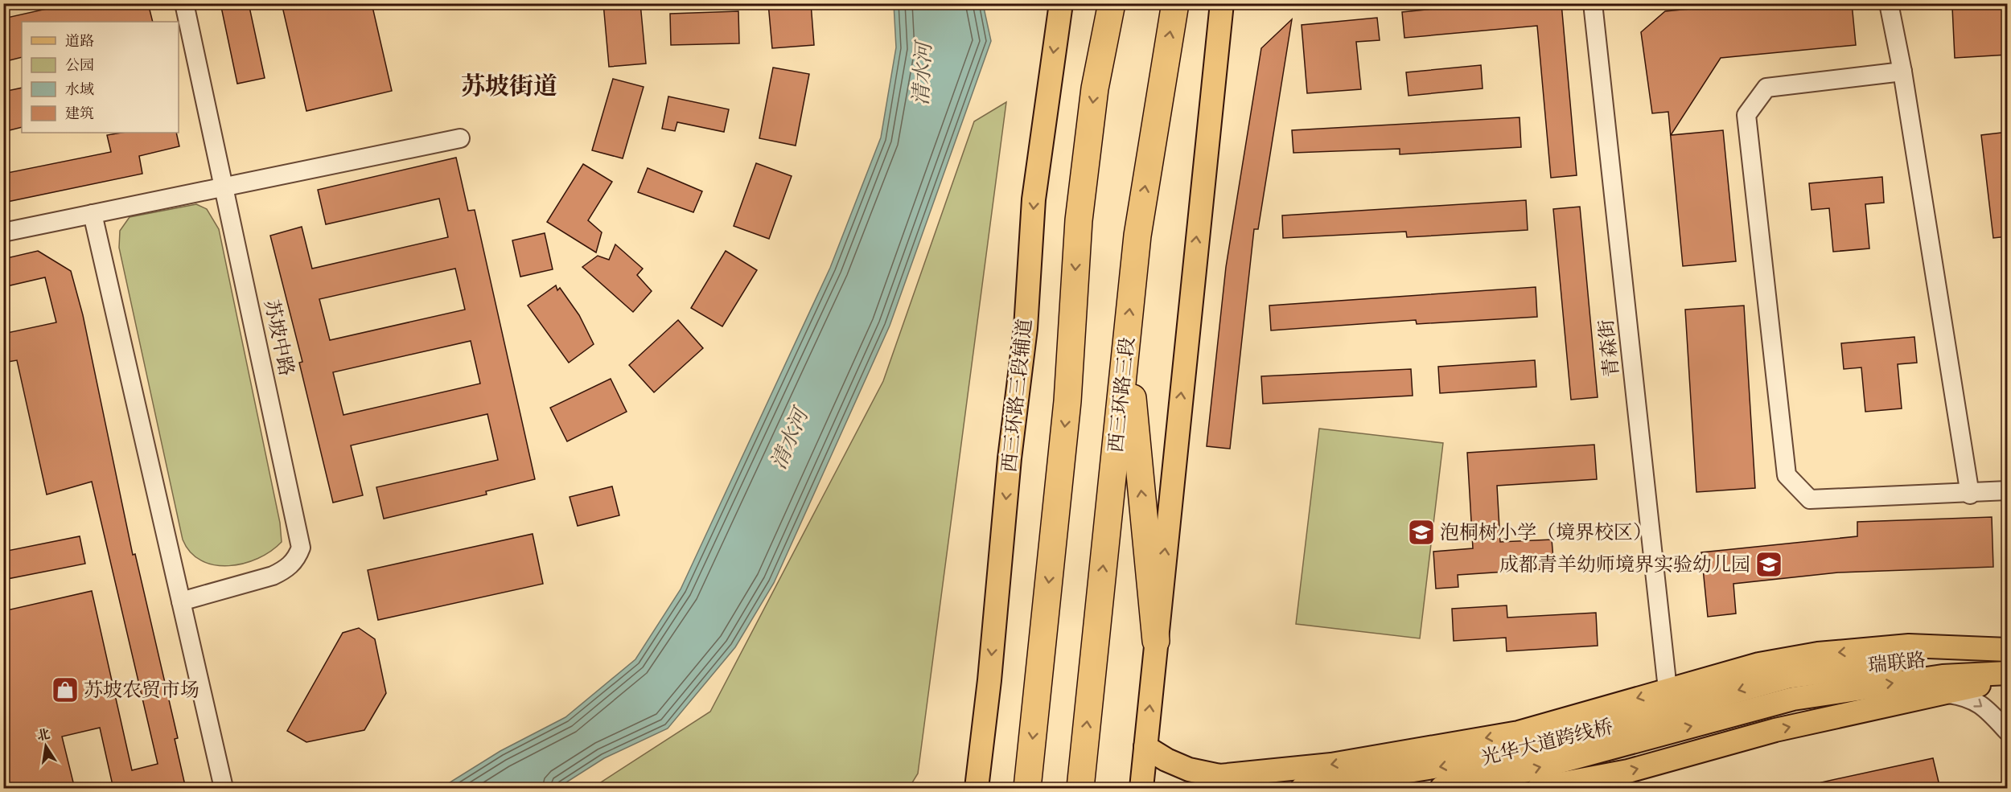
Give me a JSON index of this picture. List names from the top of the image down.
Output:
{
  "streets": {
    "highway": ["西三环路三段"],
    "main road": ["西三环路三段辅道", "瑞联路", "光华大道跨线桥"],
    "street": ["苏坡中路", "青森街"]
  },
  "crossings": [
    ["瑞联路", "光华大道跨线桥"]
  ],
  "districts": ["苏坡街道"],
  "water": ["清水河"],
  "places": {
    "school or university": ["泡桐树小学（境界校区）", "成都青羊幼师境界实验幼儿园"],
    "shop": ["苏坡农贸市场"]
  },
  "legend": [
    "道路",
    "公园",
    "水域",
    "建筑"
  ],
  "north": "top"
}
